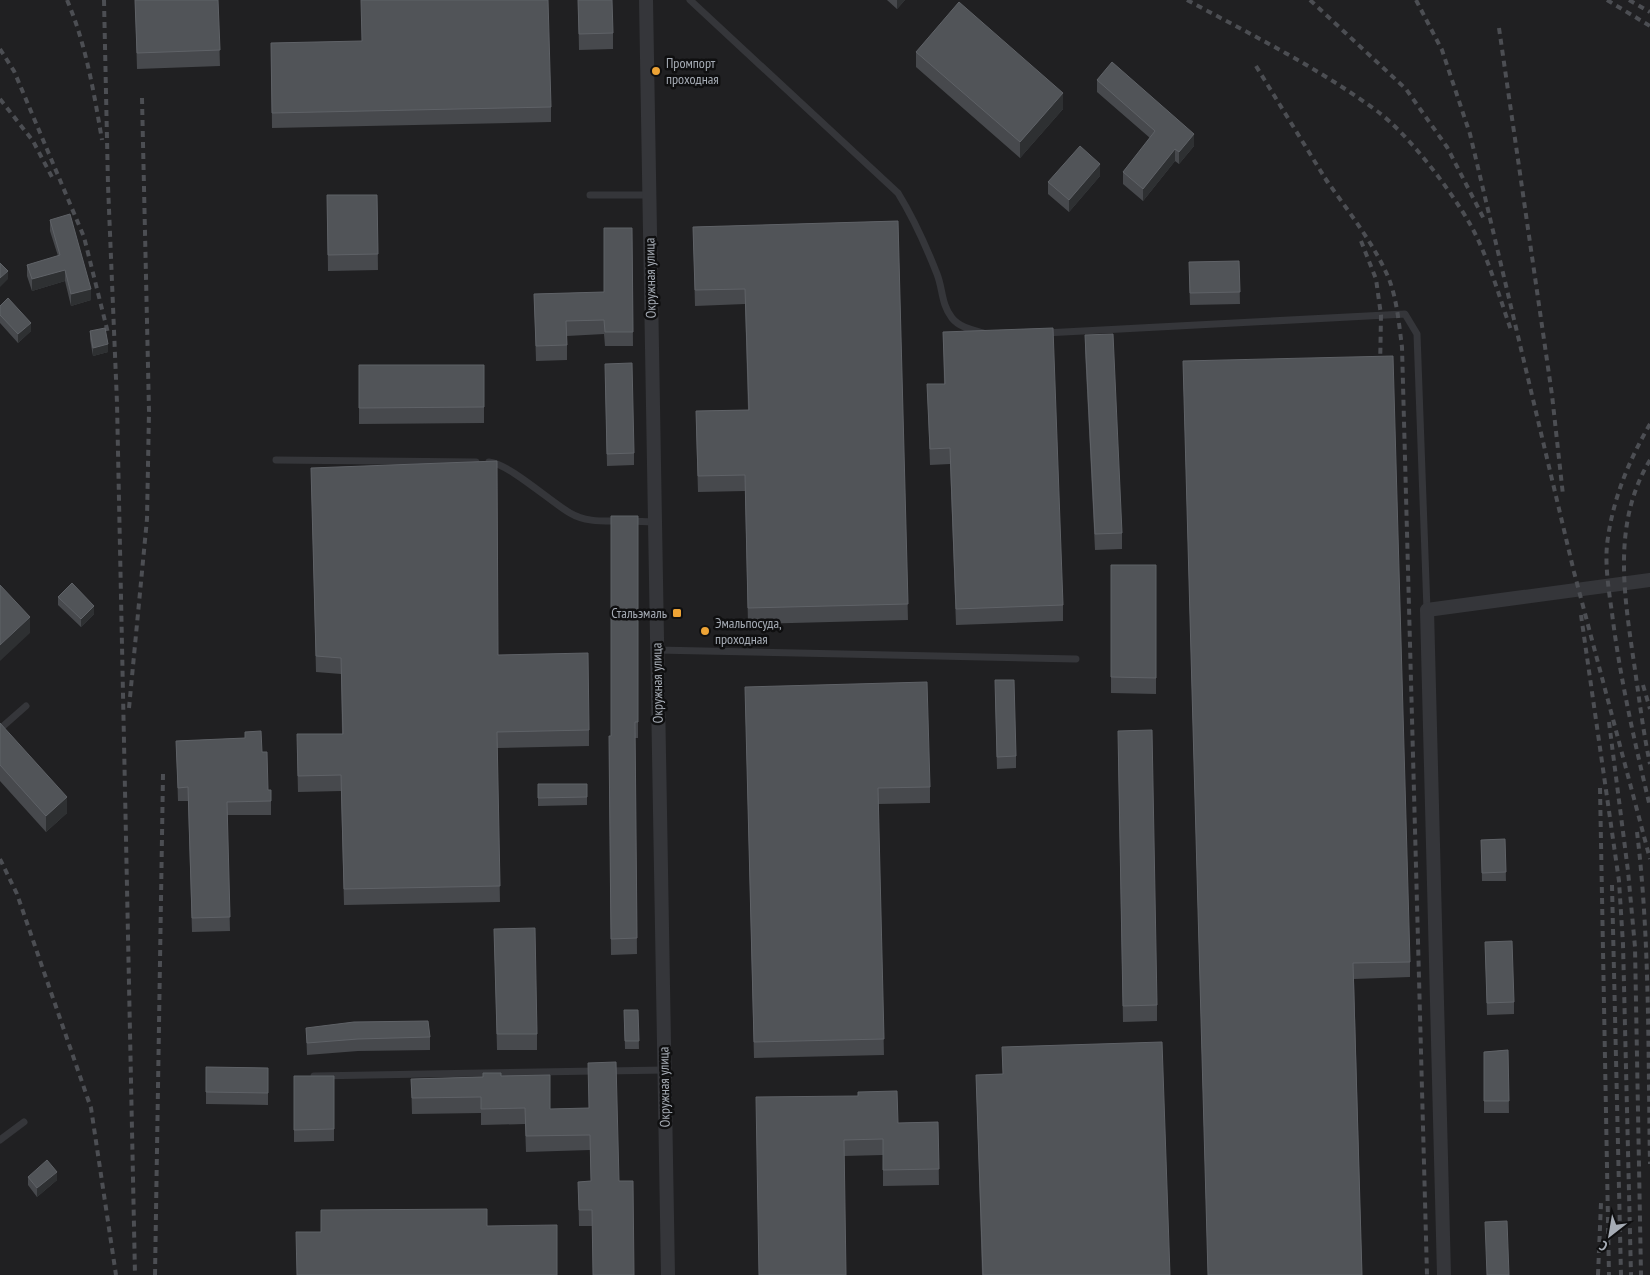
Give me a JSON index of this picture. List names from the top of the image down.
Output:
{
  "streets": {
    "street": ["Окружная улица"]
  },
  "places": {
    "other": ["Промпорт проходная", "Эмальпосуда, проходная"],
    "transit": ["Стальэмаль"]
  },
  "north": "bottom left"
}
